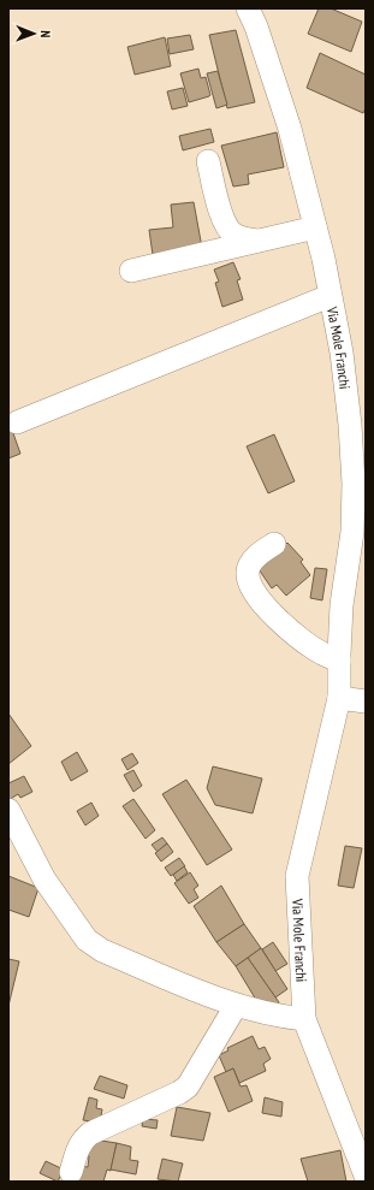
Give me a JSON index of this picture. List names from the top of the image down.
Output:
{
  "streets": {
    "street": ["Via Mole Franchi"]
  },
  "north": "right"
}
